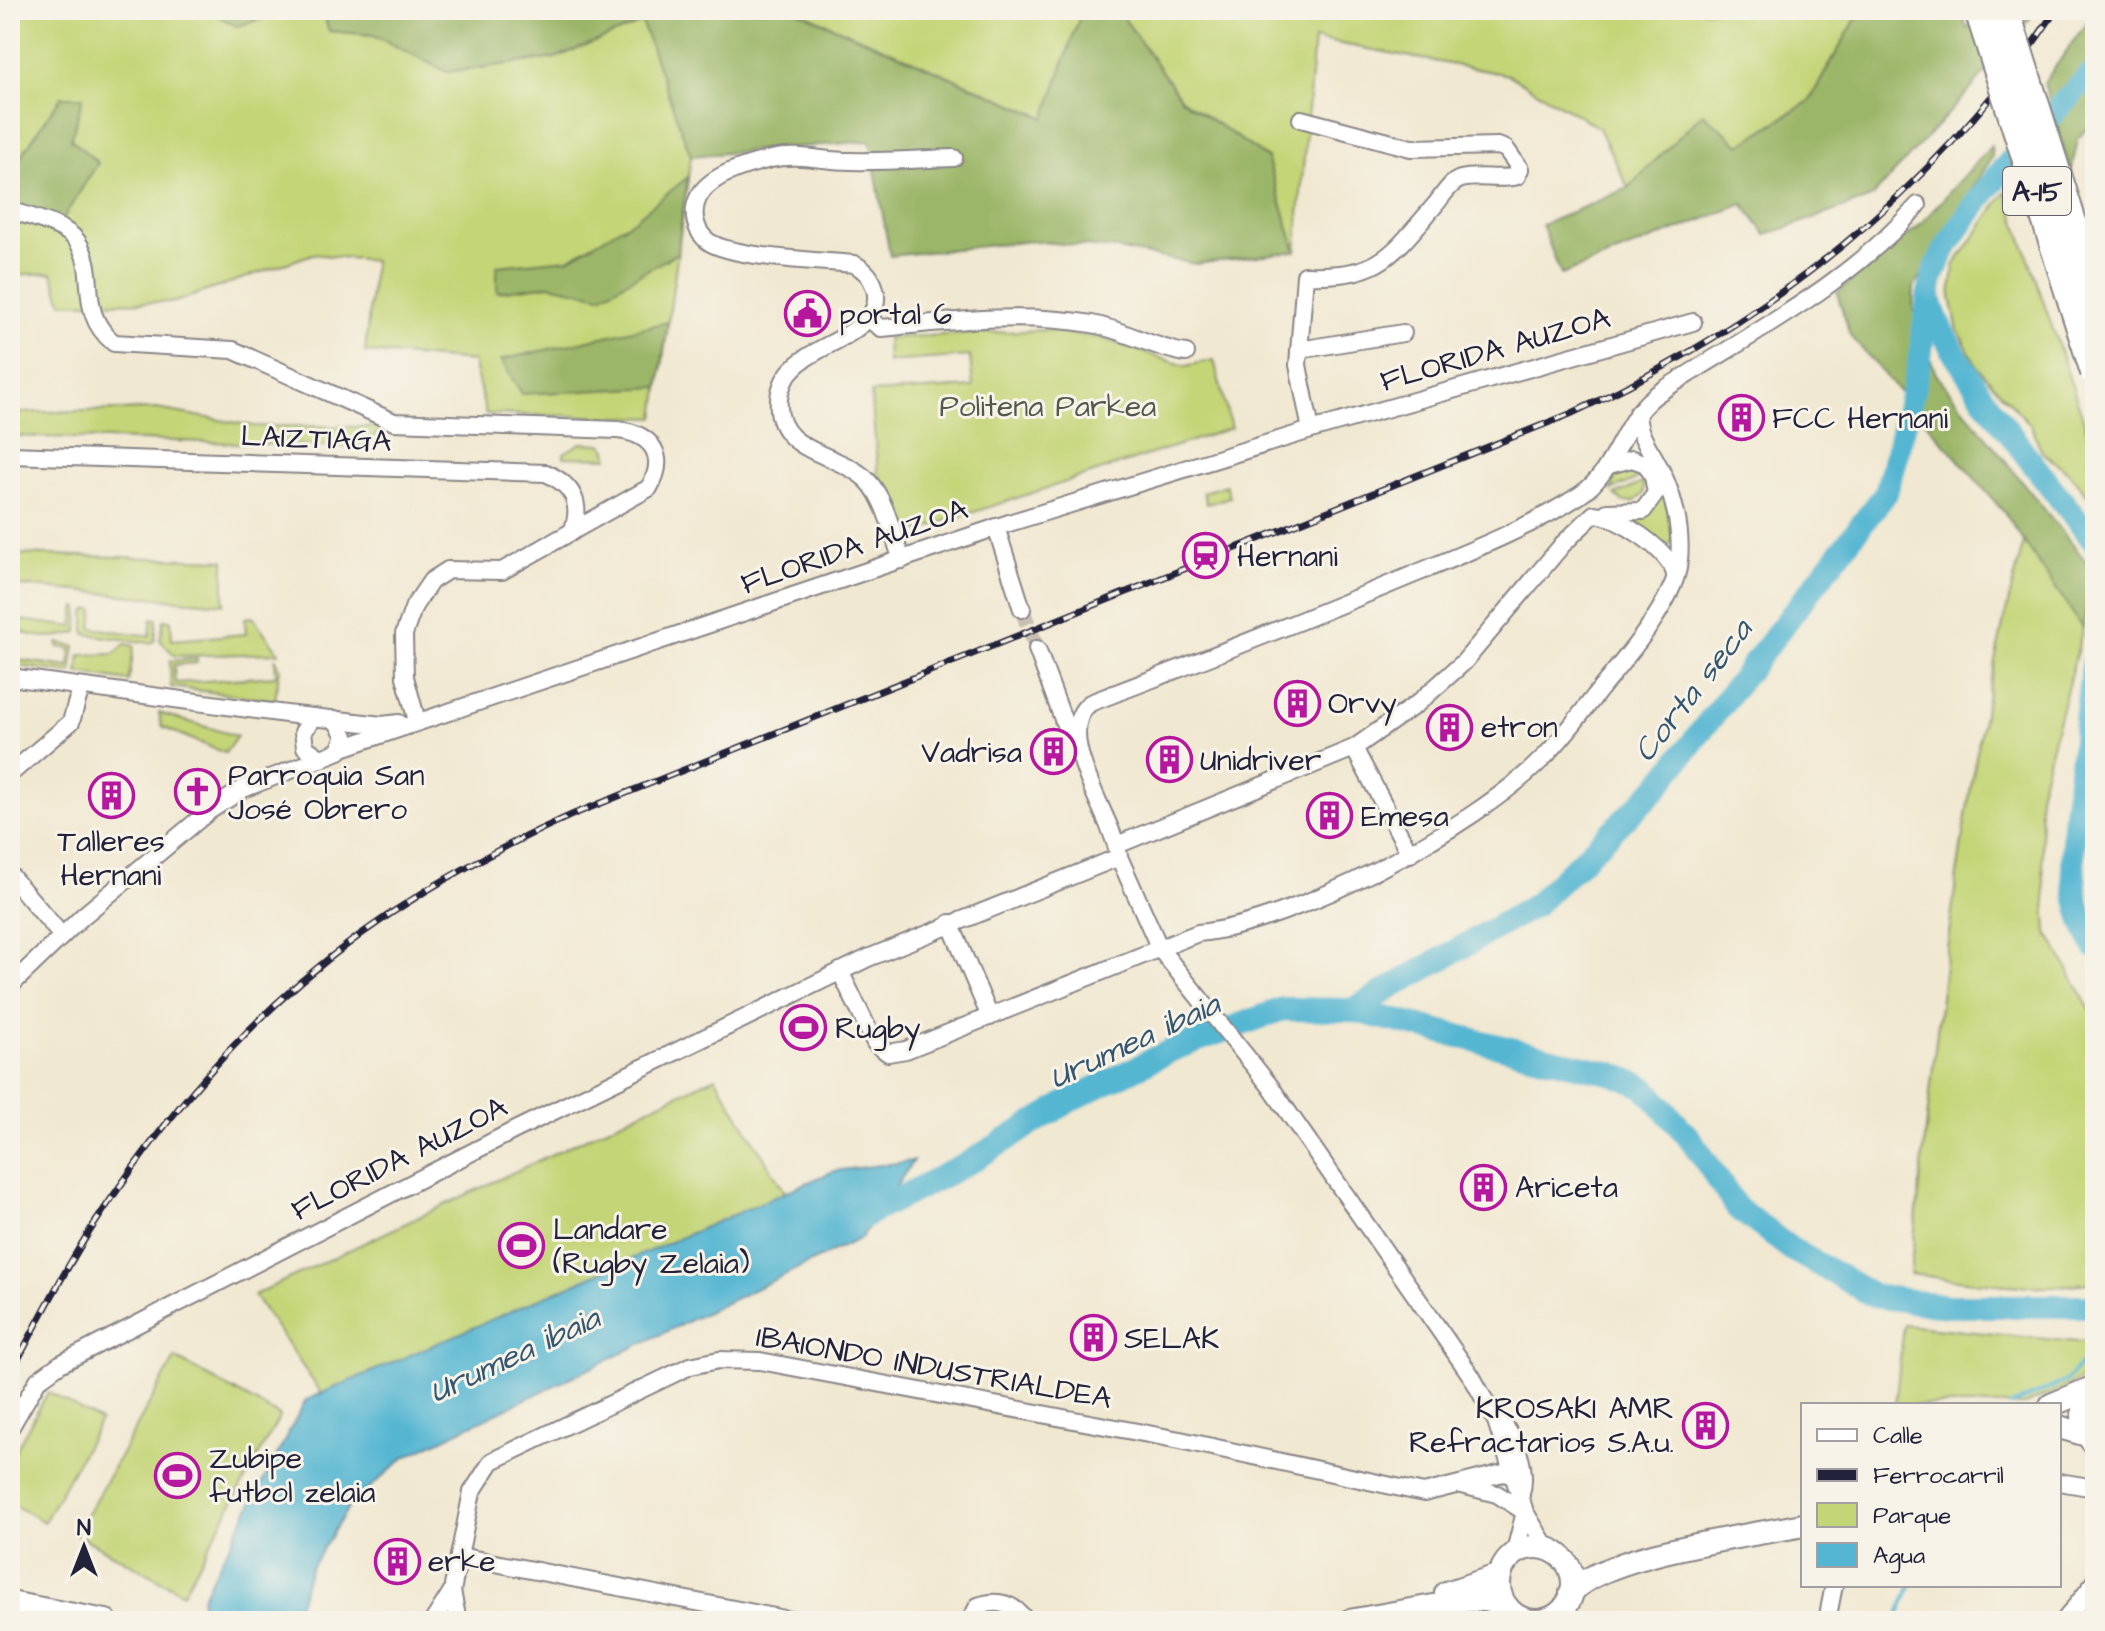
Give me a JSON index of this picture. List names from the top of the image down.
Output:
{
  "streets": {
    "highway": ["A-15"],
    "street": ["FLORIDA AUZOA", "LAIZTIAGA", "IBAIONDO INDUSTRIALDEA"]
  },
  "water": ["Corta seca", "Urumea ibaia"],
  "parks": ["Politena Parkea"],
  "places": {
    "public building": ["portal 6"],
    "building": [
      "FCC Hernani",
      "Orvy",
      "etron",
      "Vadrisa",
      "Unidriver",
      "Talleres Hernani",
      "Emesa",
      "Ariceta",
      "SELAK",
      "KROSAKI AMR Refractarios S.A.u.",
      "erke"
    ],
    "station": ["Hernani"],
    "church": ["Parroquia San José Obrero"],
    "sports": ["Rugby", "Landare (Rugby Zelaia)", "Zubipe futbol zelaia"]
  },
  "legend": [
    "Calle",
    "Ferrocarril",
    "Parque",
    "Agua"
  ],
  "north": "top"
}
